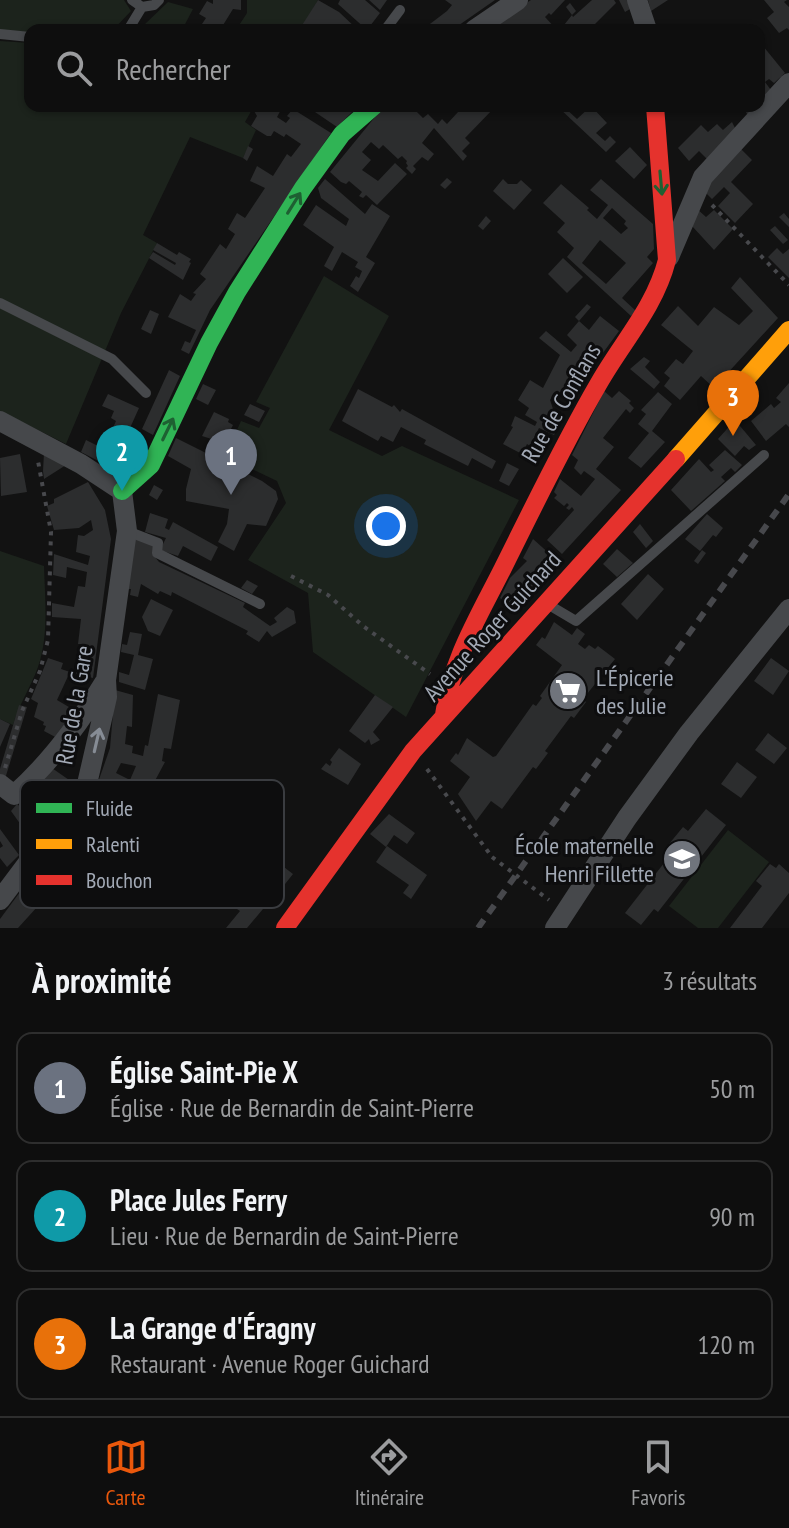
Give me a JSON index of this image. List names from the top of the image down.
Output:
{
  "streets": {
    "street": ["Rue de Conflans", "Avenue Roger Guichard", "Rue de la Gare"]
  },
  "crossings": [
    ["Rue de Conflans", "Avenue Roger Guichard"]
  ],
  "places": {
    "supermarket": ["L'Épicerie des Julie"],
    "school or university": ["École maternelle Henri Fillette"]
  },
  "legend": ["Fluide", "Ralenti", "Bouchon"],
  "page": {
    "search": "Rechercher",
    "pins": ["3", "2", "1"],
    "heading": ["À proximité", "3 résultats"],
    "list": [
      {
        "mark": "1",
        "name": "Église Saint-Pie X",
        "note": "Église · Rue de Bernardin de Saint-Pierre",
        "value": "50 m"
      },
      {
        "mark": "2",
        "name": "Place Jules Ferry",
        "note": "Lieu · Rue de Bernardin de Saint-Pierre",
        "value": "90 m"
      },
      {
        "mark": "3",
        "name": "La Grange d'Éragny",
        "note": "Restaurant · Avenue Roger Guichard",
        "value": "120 m"
      }
    ],
    "nav": ["Carte", "Itinéraire", "Favoris"]
  }
}
